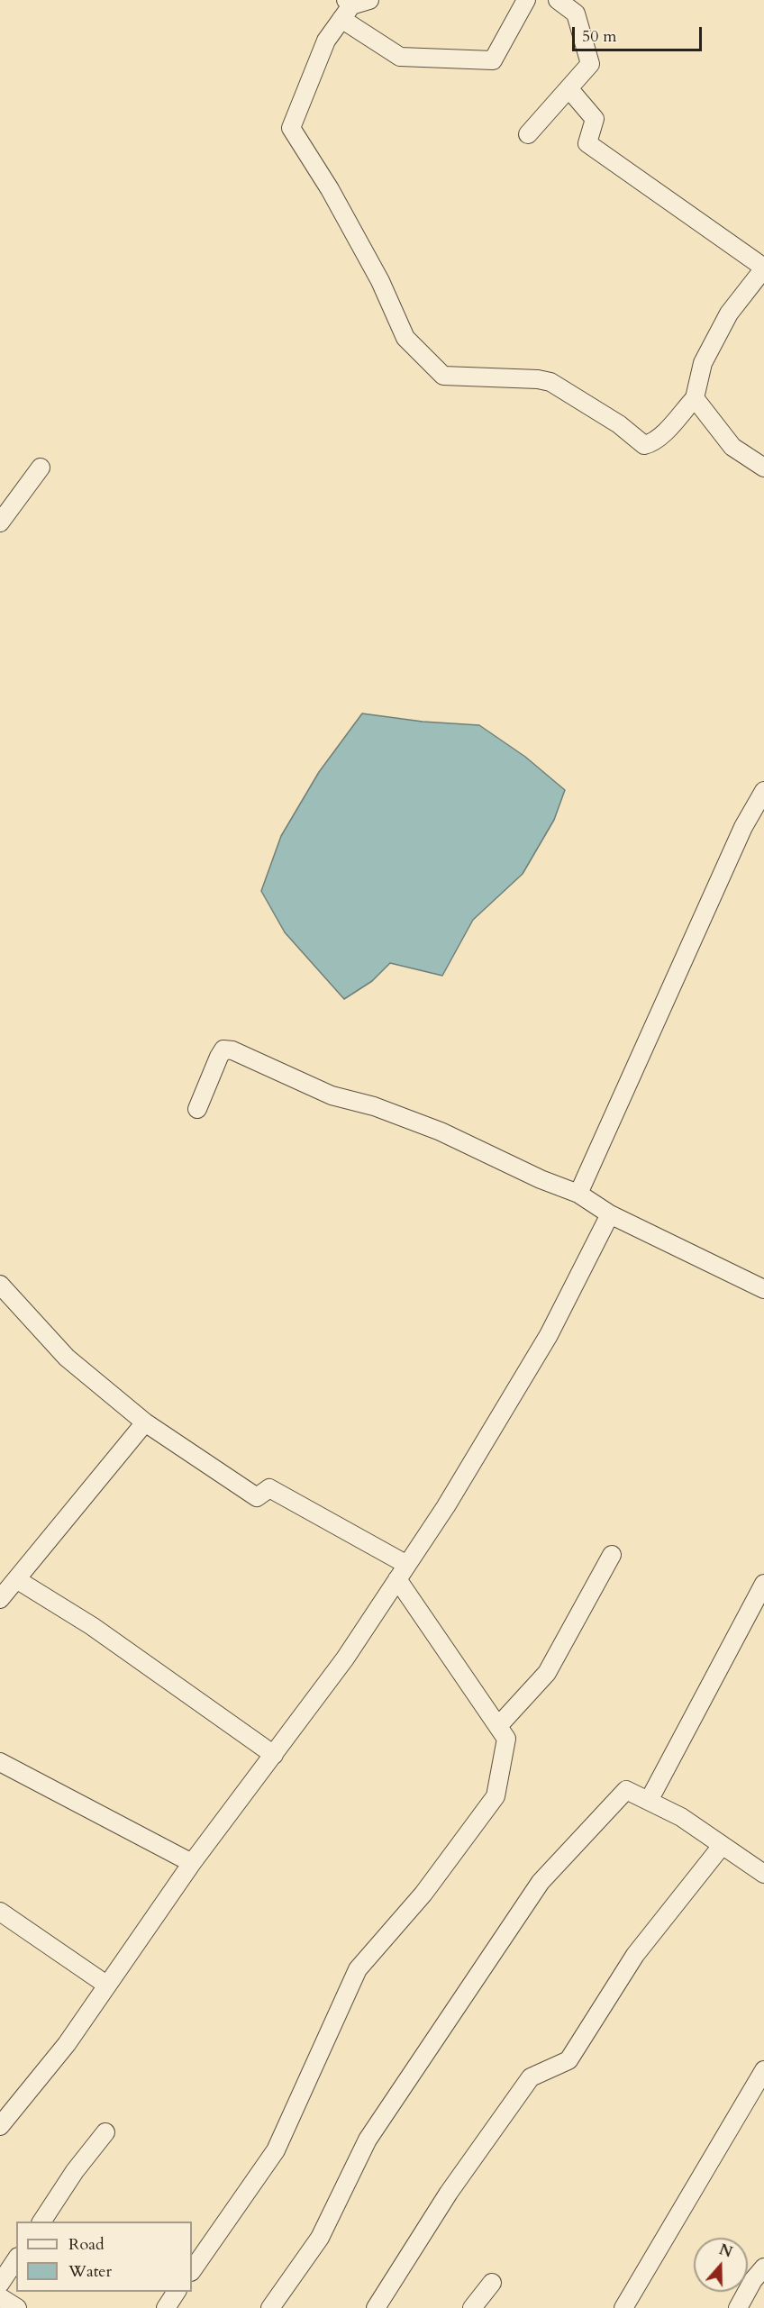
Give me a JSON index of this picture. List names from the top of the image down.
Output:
{
  "legend": ["Road", "Water"],
  "scale_bar": "50 m",
  "north": "top"
}
